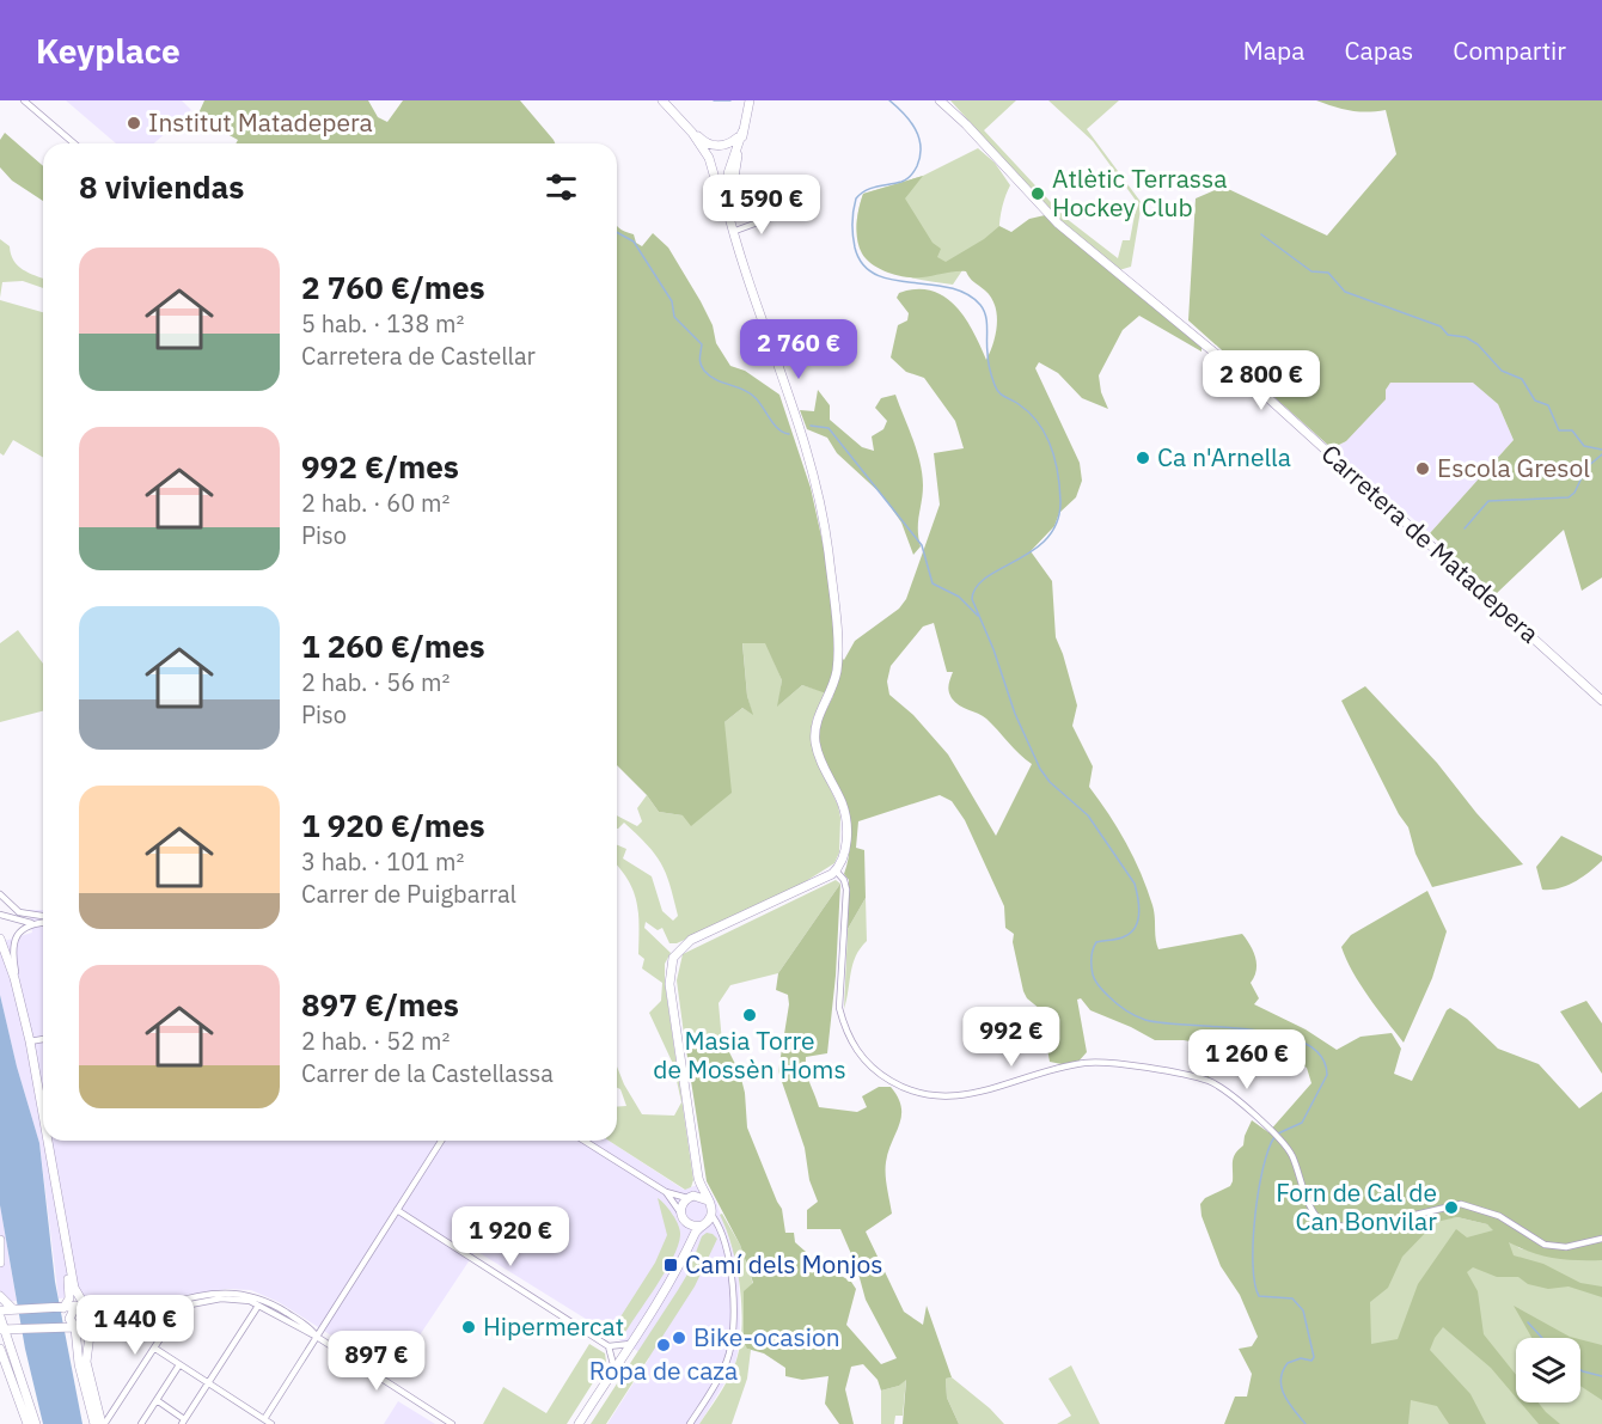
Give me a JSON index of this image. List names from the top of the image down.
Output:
{
  "streets": {
    "street": ["Carretera de Matadepera"]
  },
  "places": {
    "other": [
      "Institut Matadepera",
      "Atlètic Terrassa Hockey Club",
      "Ca n'Arnella",
      "Escola Gresol",
      "Masia Torre de Mossèn Homs",
      "Forn de Cal de Can Bonvilar",
      "Hipermercat",
      "Bike-ocasion",
      "Ropa de caza"
    ],
    "transit": ["Camí dels Monjos"]
  },
  "page": {
    "header": "Keyplace",
    "nav": ["Mapa", "Capas", "Compartir"],
    "heading": "8 viviendas",
    "price": [
      "1 590 €",
      "2 760 €",
      "2 800 €",
      "992 €",
      "1 260 €",
      "1 920 €",
      "1 440 €",
      "897 €"
    ],
    "list": [
      {
        "name": "2 760 €/mes",
        "note": "5 hab. · 138 m² · Carretera de Castellar"
      },
      {
        "name": "992 €/mes",
        "note": "2 hab. · 60 m² · Piso"
      },
      {
        "name": "1 260 €/mes",
        "note": "2 hab. · 56 m² · Piso"
      },
      {
        "name": "1 920 €/mes",
        "note": "3 hab. · 101 m² · Carrer de Puigbarral"
      },
      {
        "name": "897 €/mes",
        "note": "2 hab. · 52 m² · Carrer de la Castellassa"
      }
    ]
  }
}
